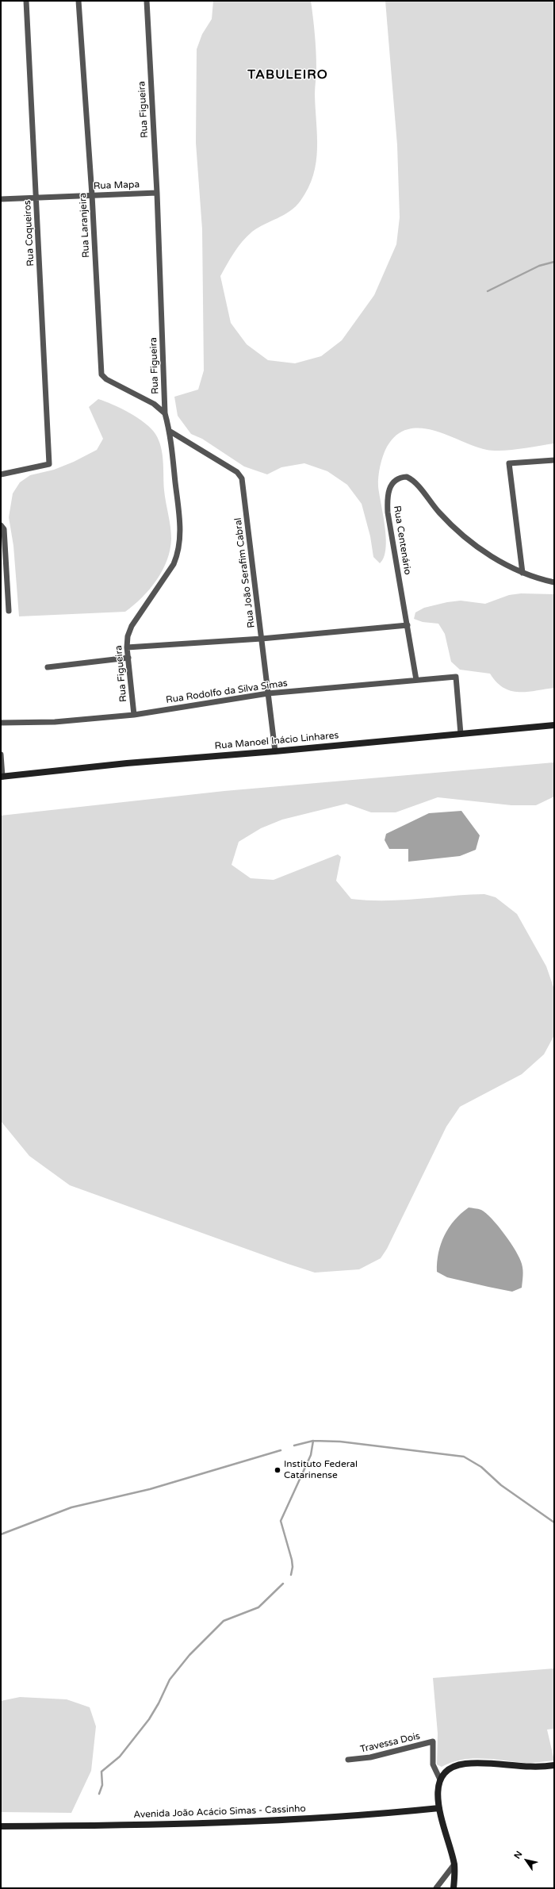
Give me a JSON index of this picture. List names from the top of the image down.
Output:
{
  "streets": {
    "street": [
      "Rua Figueira",
      "Rua Mapa",
      "Rua Laranjeira",
      "Rua Coqueiros",
      "Rua Centenário",
      "Rua João Serafim Cabral",
      "Rua Rodolfo da Silva Simas",
      "Rua Manoel Inácio Linhares",
      "Travessa Dois",
      "Avenida João Acácio Simas - Cassinho"
    ]
  },
  "crossings": [
    ["Rua Figueira", "Rua Mapa"],
    ["Rua Figueira", "Rua Laranjeira"],
    ["Rua Figueira", "Rua João Serafim Cabral"],
    ["Rua Figueira", "Rua Rodolfo da Silva Simas"],
    ["Rua Mapa", "Rua Laranjeira"],
    ["Rua Mapa", "Rua Coqueiros"],
    ["Rua João Serafim Cabral", "Rua Rodolfo da Silva Simas"],
    ["Rua João Serafim Cabral", "Rua Manoel Inácio Linhares"],
    ["Rua Rodolfo da Silva Simas", "Rua Manoel Inácio Linhares"]
  ],
  "districts": ["TABULEIRO"],
  "places": ["Instituto Federal Catarinense"],
  "north": "top left"
}
